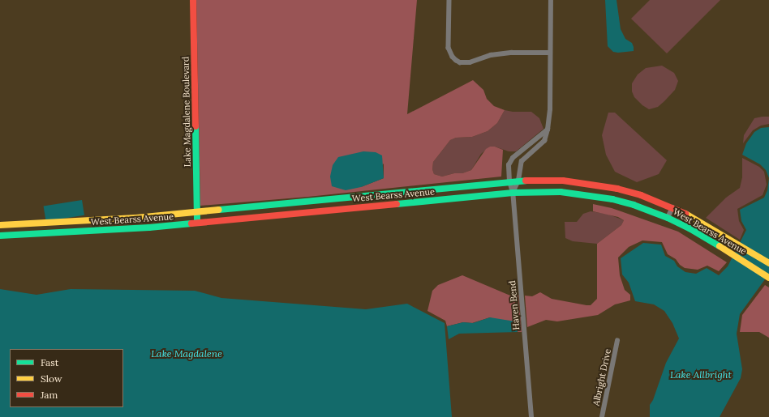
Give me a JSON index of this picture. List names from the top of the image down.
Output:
{
  "streets": {
    "main road": ["Lake Magdalene Boulevard", "West Bearss Avenue"],
    "street": ["Haven Bend", "Albright Drive"]
  },
  "crossings": [
    ["Lake Magdalene Boulevard", "West Bearss Avenue"],
    ["West Bearss Avenue", "Haven Bend"]
  ],
  "water": ["Lake Magdalene", "Lake Allbright"],
  "legend": ["Fast", "Slow", "Jam"]
}
